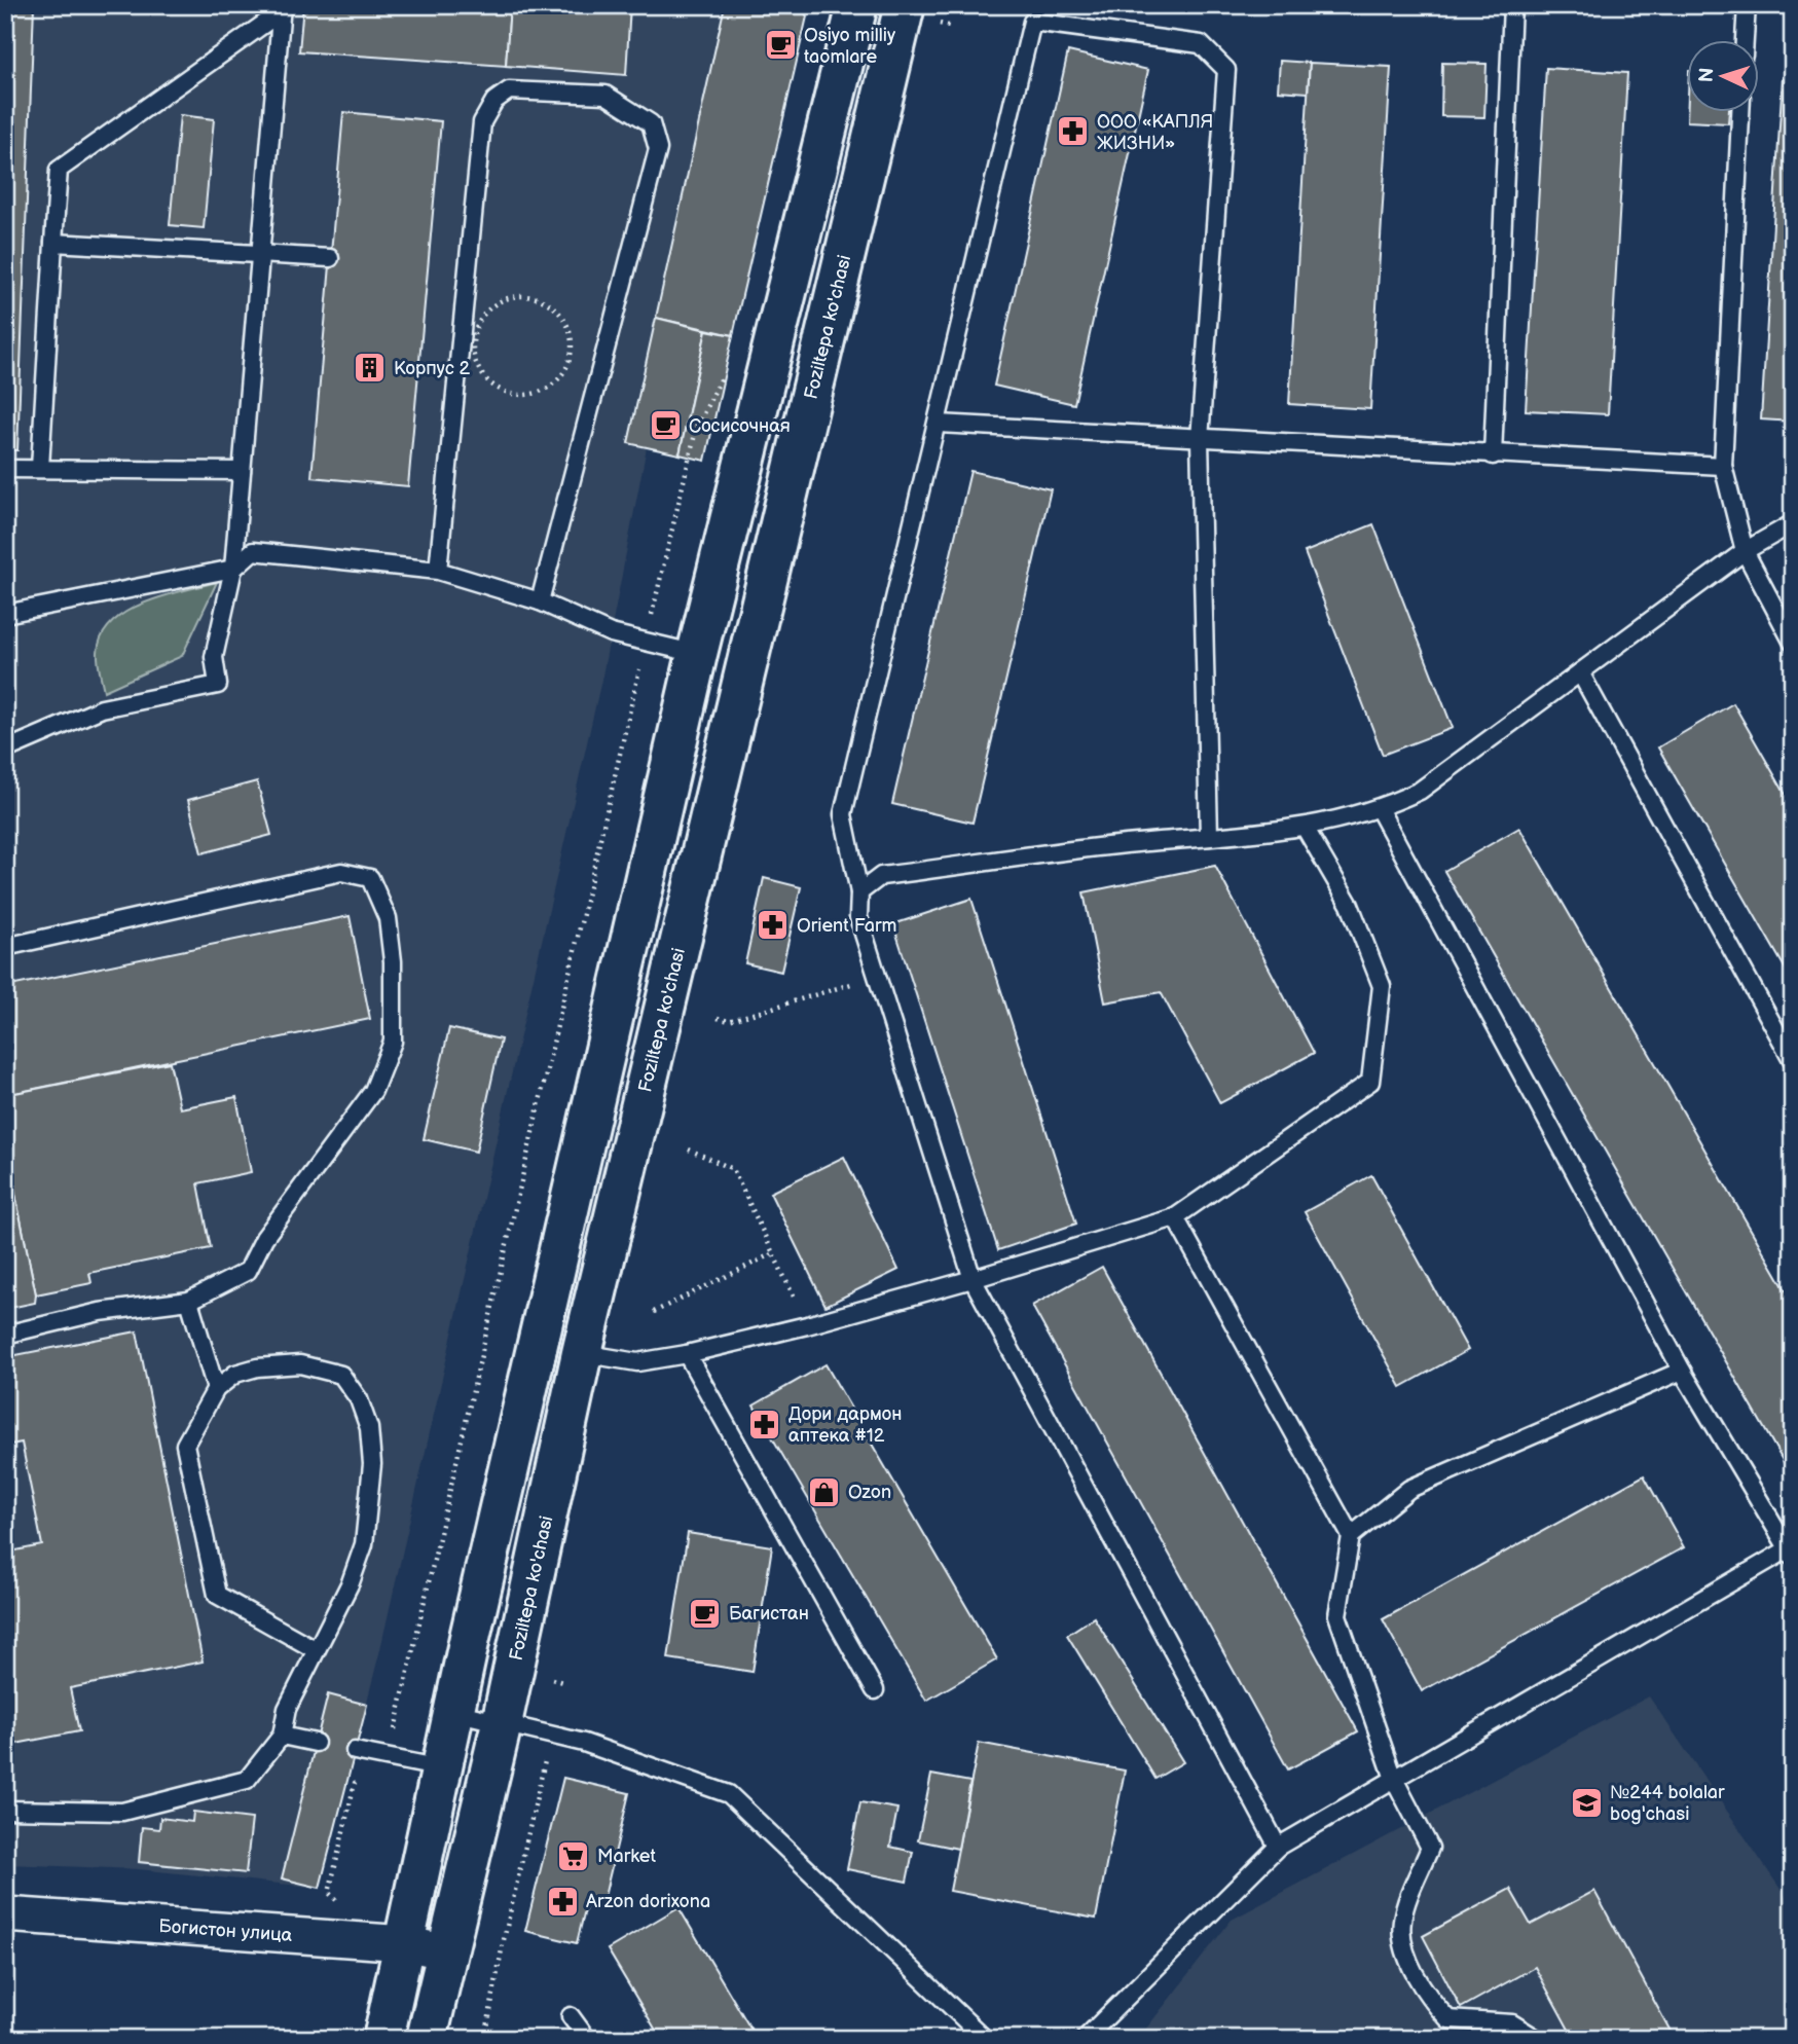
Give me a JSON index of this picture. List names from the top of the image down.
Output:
{
  "streets": {
    "main road": ["Foziltepa ko'chasi"],
    "street": ["Богистон улица"]
  },
  "crossings": [
    ["Foziltepa ko'chasi", "Богистон улица"]
  ],
  "places": {
    "cafe": ["Osiyo milliy taomlare", "Сосисочная", "Багистан"],
    "pharmacy": [
      "ООО «КАПЛЯ ЖИЗНИ»",
      "Orient Farm",
      "Дори дармон аптека #12",
      "Arzon dorixona"
    ],
    "building": ["Корпус 2"],
    "shop": ["Ozon"],
    "school or university": ["№244 bolalar bog'chasi"],
    "supermarket": ["Market"]
  },
  "north": "left"
}
